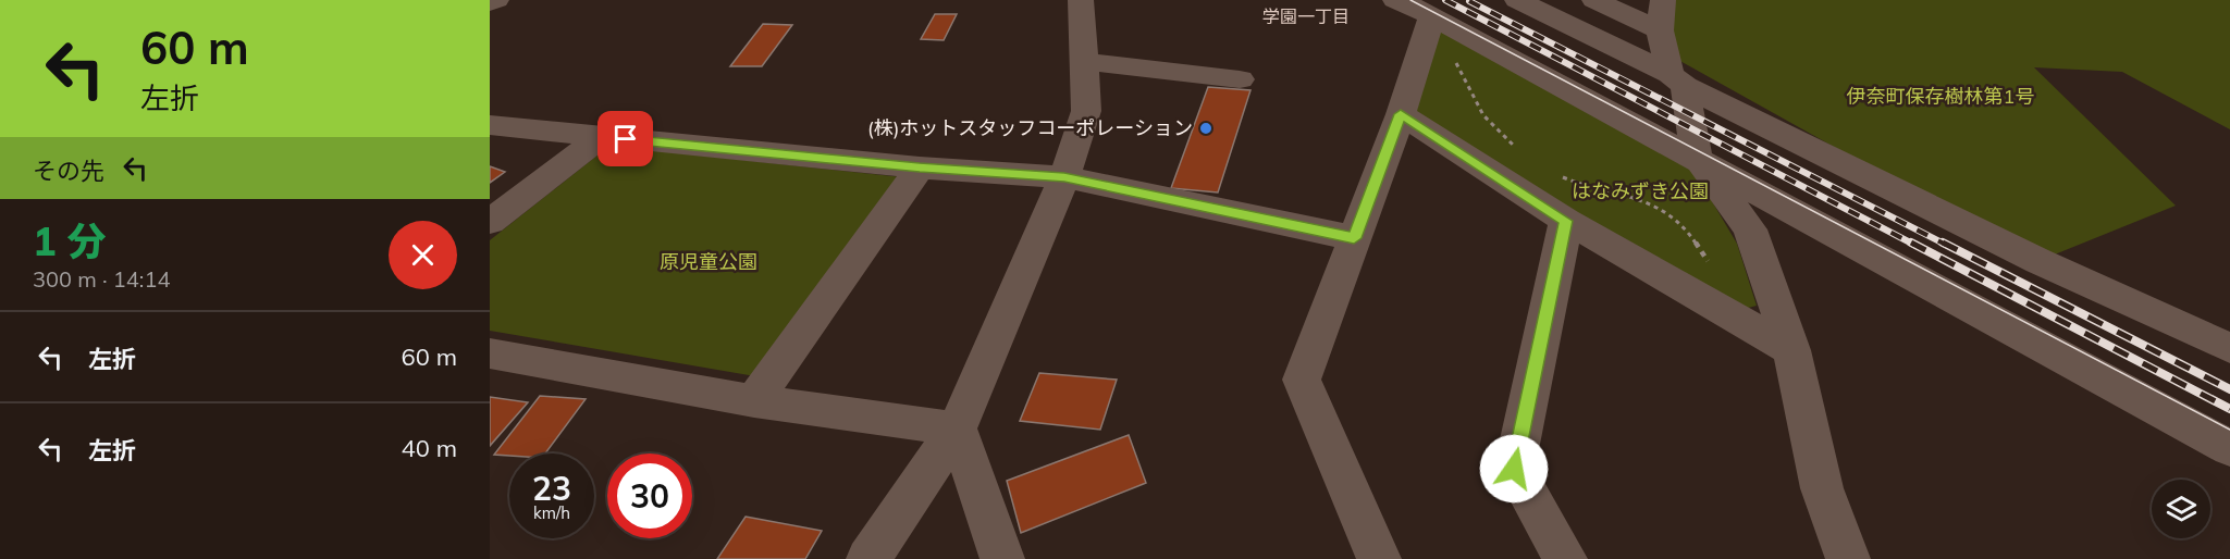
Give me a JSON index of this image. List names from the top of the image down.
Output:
{
  "districts": ["学園一丁目"],
  "parks": ["伊奈町保存樹林第1号", "はなみずき公園", "原児童公園"],
  "places": ["(株)ホットスタッフコーポレーション"],
  "page": {
    "turn": ["60 m", "左折"],
    "then": "その先",
    "heading": ["1 分", "300 m · 14:14"],
    "list": [
      {
        "name": "左折",
        "value": "60 m"
      },
      {
        "name": "左折",
        "value": "40 m"
      }
    ],
    "speed": "23 km/h",
    "limit": "30"
  }
}
